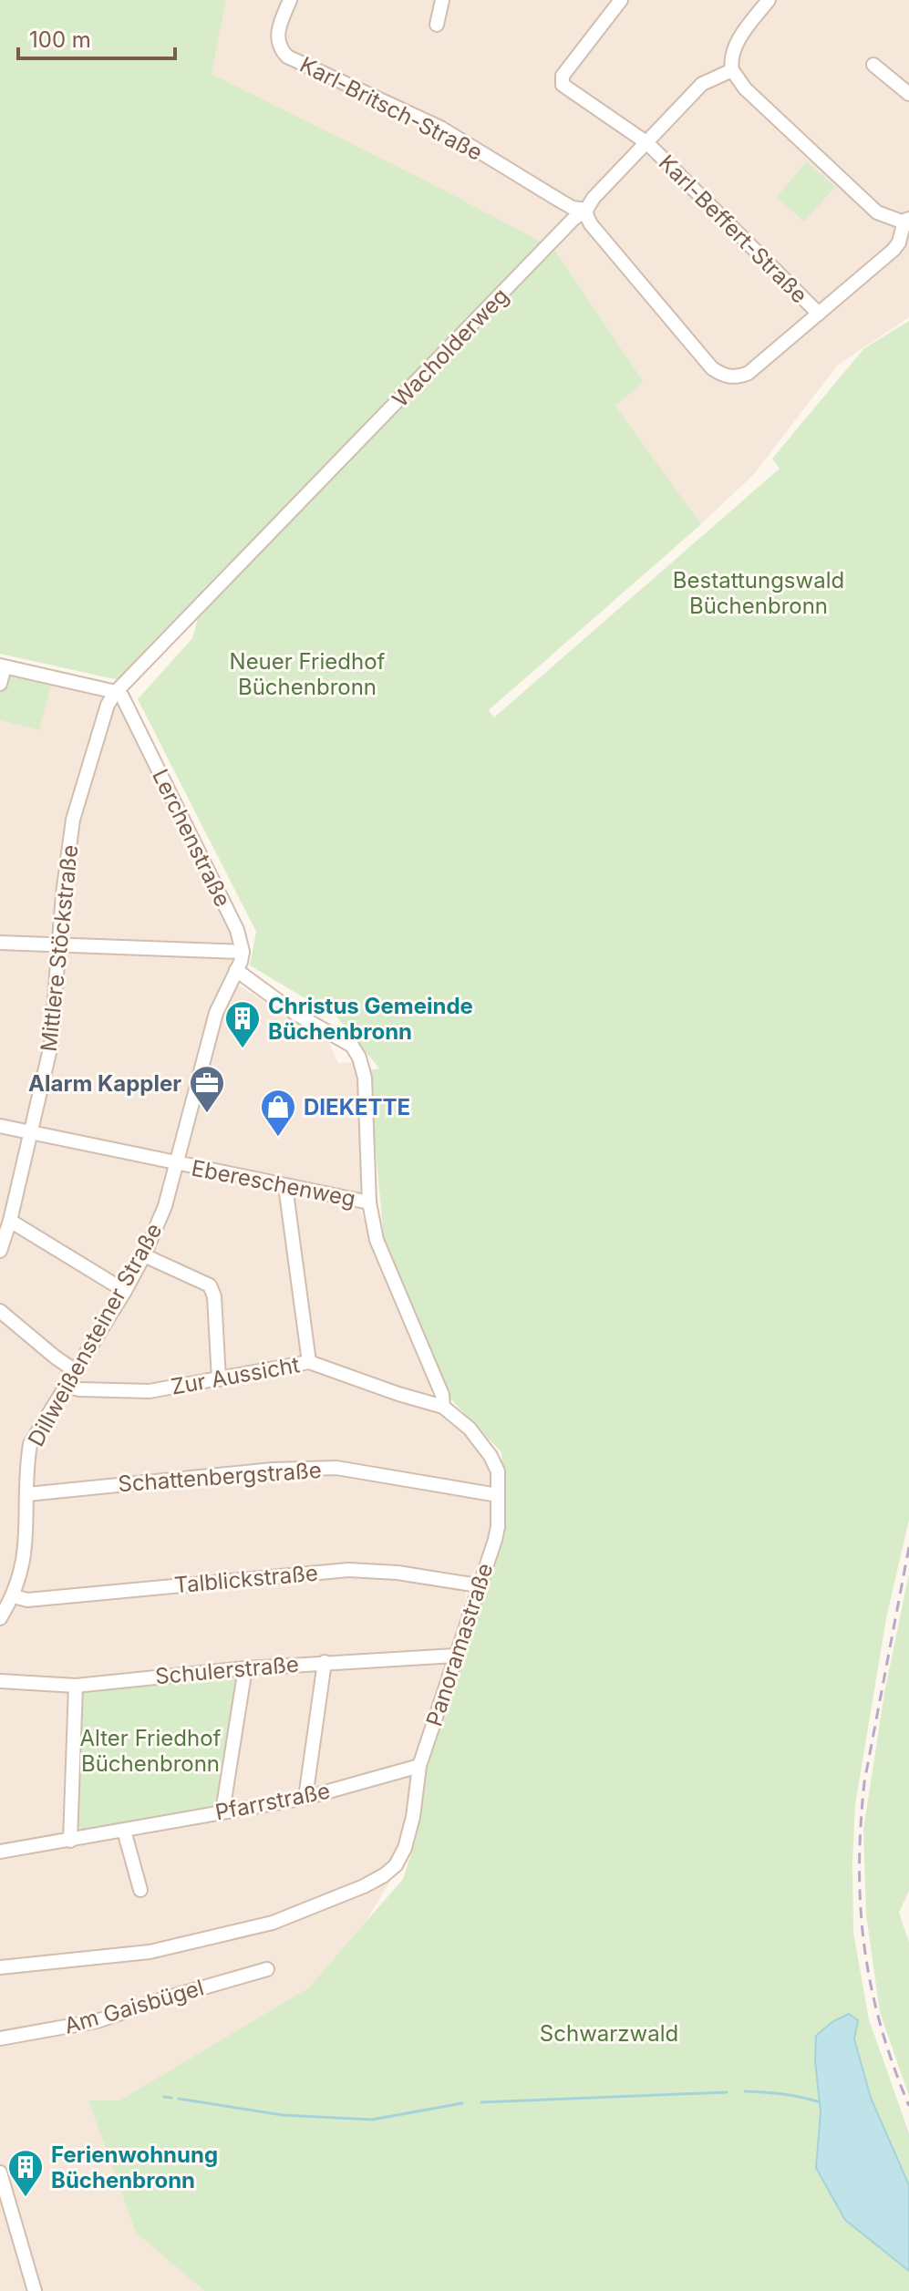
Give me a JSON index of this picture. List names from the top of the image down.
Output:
{
  "streets": {
    "street": [
      "Karl-Britsch-Straße",
      "Karl-Beffert-Straße",
      "Wacholderweg",
      "Lerchenstraße",
      "Mittlere Stöckstraße",
      "Ebereschenweg",
      "Dillweißensteiner Straße",
      "Zur Aussicht",
      "Schattenbergstraße",
      "Talblickstraße",
      "Panoramastraße",
      "Schulerstraße",
      "Pfarrstraße",
      "Am Gaisbügel"
    ]
  },
  "crossings": [
    ["Karl-Britsch-Straße", "Wacholderweg"],
    ["Karl-Beffert-Straße", "Wacholderweg"],
    ["Wacholderweg", "Lerchenstraße"],
    ["Wacholderweg", "Mittlere Stöckstraße"],
    ["Lerchenstraße", "Mittlere Stöckstraße"],
    ["Mittlere Stöckstraße", "Ebereschenweg"],
    ["Ebereschenweg", "Dillweißensteiner Straße"],
    ["Dillweißensteiner Straße", "Zur Aussicht"],
    ["Dillweißensteiner Straße", "Schattenbergstraße"],
    ["Dillweißensteiner Straße", "Talblickstraße"],
    ["Zur Aussicht", "Panoramastraße"],
    ["Schattenbergstraße", "Panoramastraße"],
    ["Talblickstraße", "Panoramastraße"],
    ["Panoramastraße", "Schulerstraße"],
    ["Panoramastraße", "Pfarrstraße"]
  ],
  "parks": [
    "Bestattungswald Büchenbronn",
    "Neuer Friedhof Büchenbronn",
    "Alter Friedhof Büchenbronn",
    "Schwarzwald"
  ],
  "places": {
    "building": ["Christus Gemeinde Büchenbronn", "Ferienwohnung Büchenbronn"],
    "office": ["Alarm Kappler"],
    "shop": ["DIEKETTE"]
  },
  "scale_bar": "100 m"
}
